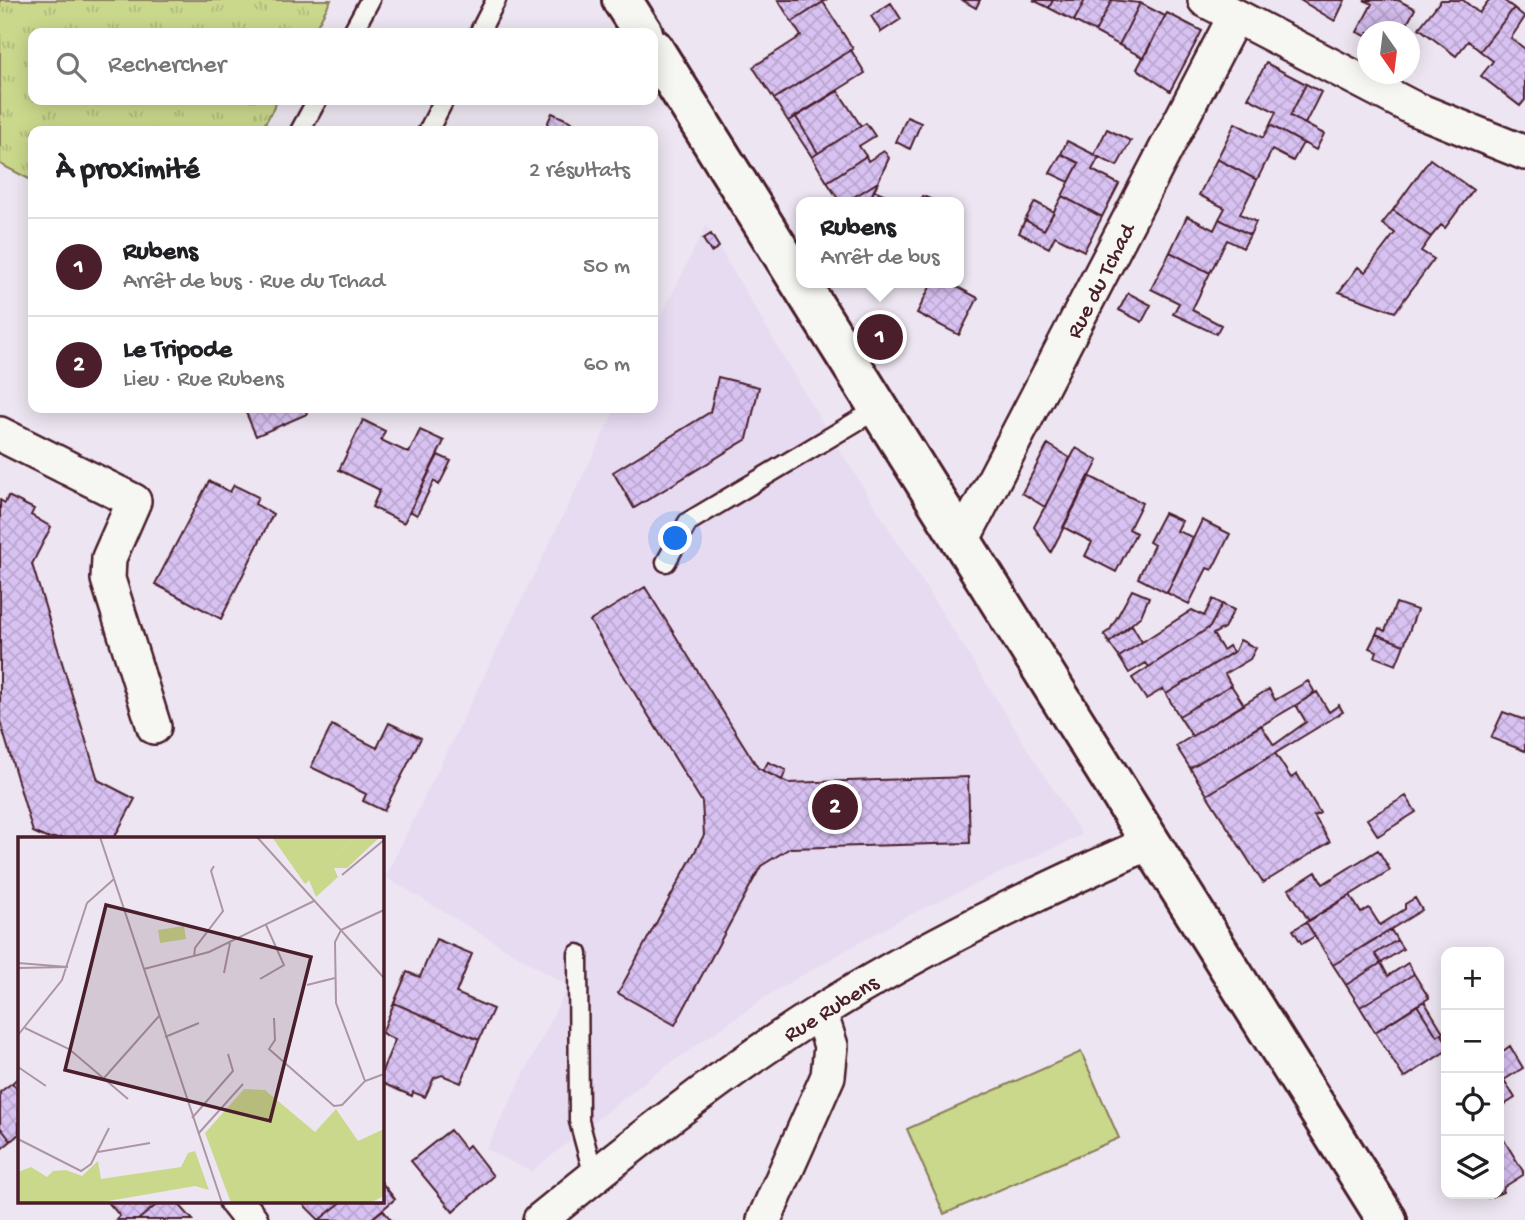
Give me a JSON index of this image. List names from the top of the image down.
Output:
{
  "streets": {
    "street": ["Rue du Tchad", "Rue Rubens"]
  },
  "north": "bottom",
  "page": {
    "search": "Rechercher",
    "heading": ["À proximité", "2 résultats"],
    "popup": ["Rubens", "Arrêt de bus"],
    "list": [
      {
        "mark": "1",
        "name": "Rubens",
        "note": "Arrêt de bus · Rue du Tchad",
        "value": "50 m"
      },
      {
        "mark": "2",
        "name": "Le Tripode",
        "note": "Lieu · Rue Rubens",
        "value": "60 m"
      }
    ],
    "pins": ["1", "2"],
    "map_buttons": ["+", "−"]
  }
}
